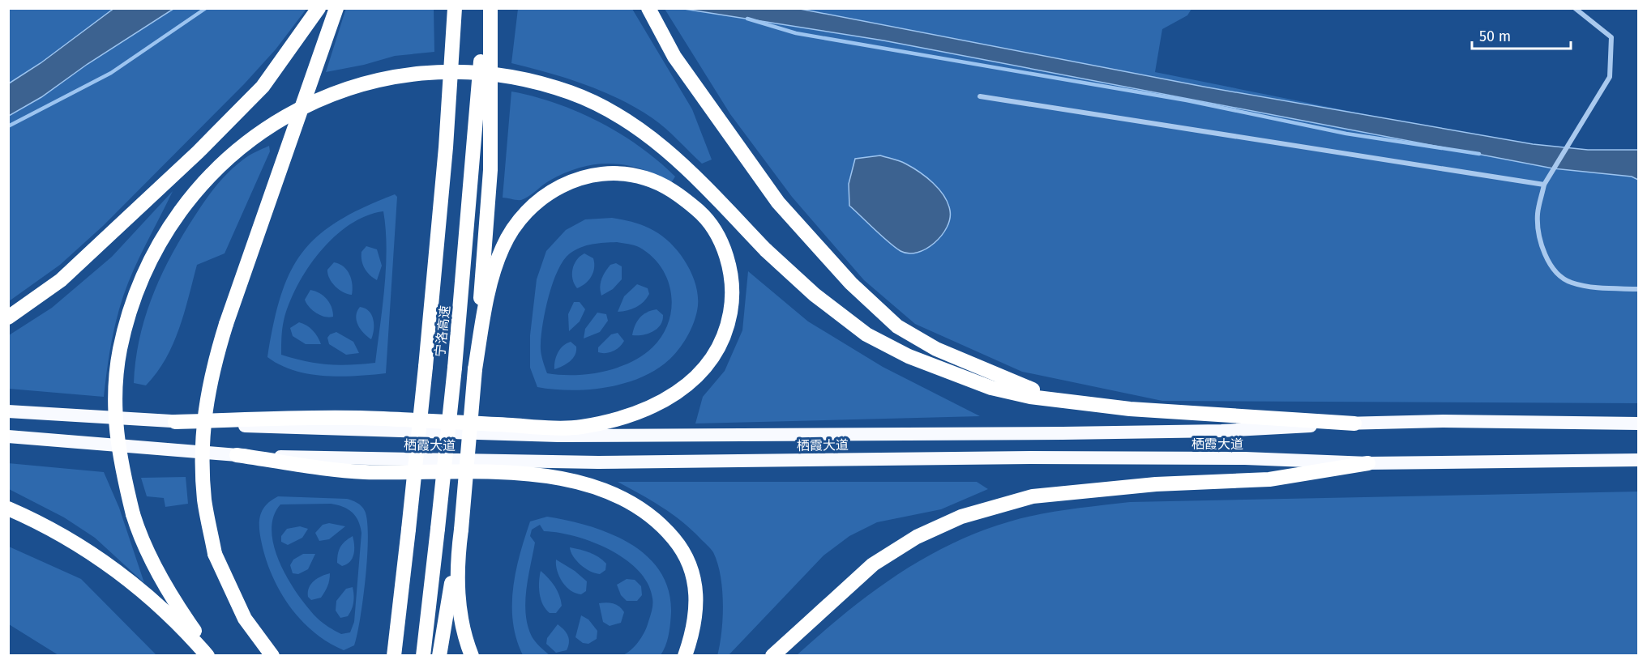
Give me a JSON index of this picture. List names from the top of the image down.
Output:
{
  "streets": {
    "highway": ["宁洛高速", "栖霞大道"]
  },
  "scale_bar": "50 m"
}
